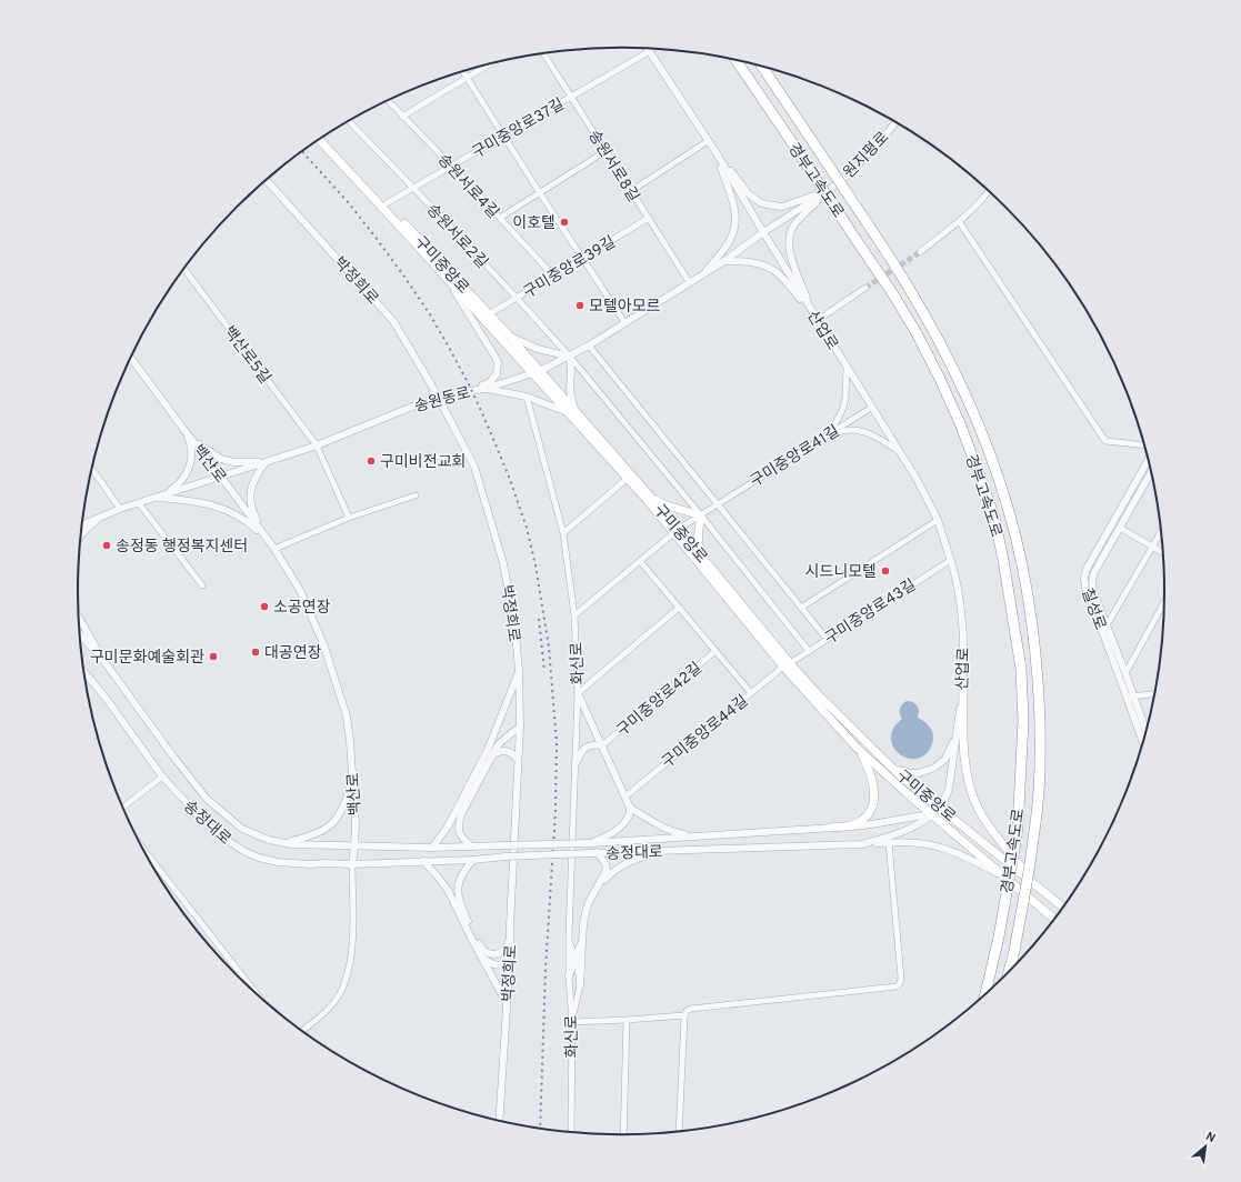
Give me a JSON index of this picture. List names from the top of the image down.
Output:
{
  "streets": {
    "highway": ["경부고속도로"],
    "main road": ["구미중앙로"],
    "street": [
      "구미중앙로37길",
      "원지평로",
      "송원서로8길",
      "송원서로4길",
      "송원서로2길",
      "구미중앙로39길",
      "박정희로",
      "산업로",
      "백산로5길",
      "송원동로",
      "구미중앙로41길",
      "백산로",
      "칠성로",
      "구미중앙로43길",
      "화신로",
      "구미중앙로42길",
      "구미중앙로44길",
      "송정대로"
    ]
  },
  "crossings": [
    ["구미중앙로37길", "송원서로8길"],
    ["구미중앙로37길", "송원서로4길"],
    ["구미중앙로37길", "송원서로2길"],
    ["구미중앙로37길", "구미중앙로"],
    ["구미중앙로37길", "산업로"],
    ["원지평로", "산업로"],
    ["원지평로", "송원동로"],
    ["송원서로8길", "구미중앙로39길"],
    ["송원서로8길", "송원동로"],
    ["송원서로4길", "구미중앙로39길"],
    ["송원서로2길", "구미중앙로39길"],
    ["송원서로2길", "송원동로"],
    ["구미중앙로", "구미중앙로39길"],
    ["구미중앙로", "산업로"],
    ["구미중앙로", "송원동로"],
    ["구미중앙로", "구미중앙로41길"],
    ["구미중앙로", "구미중앙로43길"],
    ["구미중앙로", "구미중앙로44길"],
    ["구미중앙로", "송정대로"],
    ["산업로", "송원동로"],
    ["산업로", "구미중앙로41길"],
    ["산업로", "구미중앙로43길"],
    ["산업로", "송정대로"],
    ["백산로5길", "송원동로"],
    ["송원동로", "백산로"],
    ["백산로", "송정대로"],
    ["구미중앙로43길", "구미중앙로44길"],
    ["구미중앙로42길", "구미중앙로44길"]
  ],
  "places": [
    "이호텔",
    "모텔아모르",
    "구미비전교회",
    "송정동 행정복지센터",
    "시드니모텔",
    "소공연장",
    "대공연장",
    "구미문화예술회관"
  ],
  "north": "top right"
}
